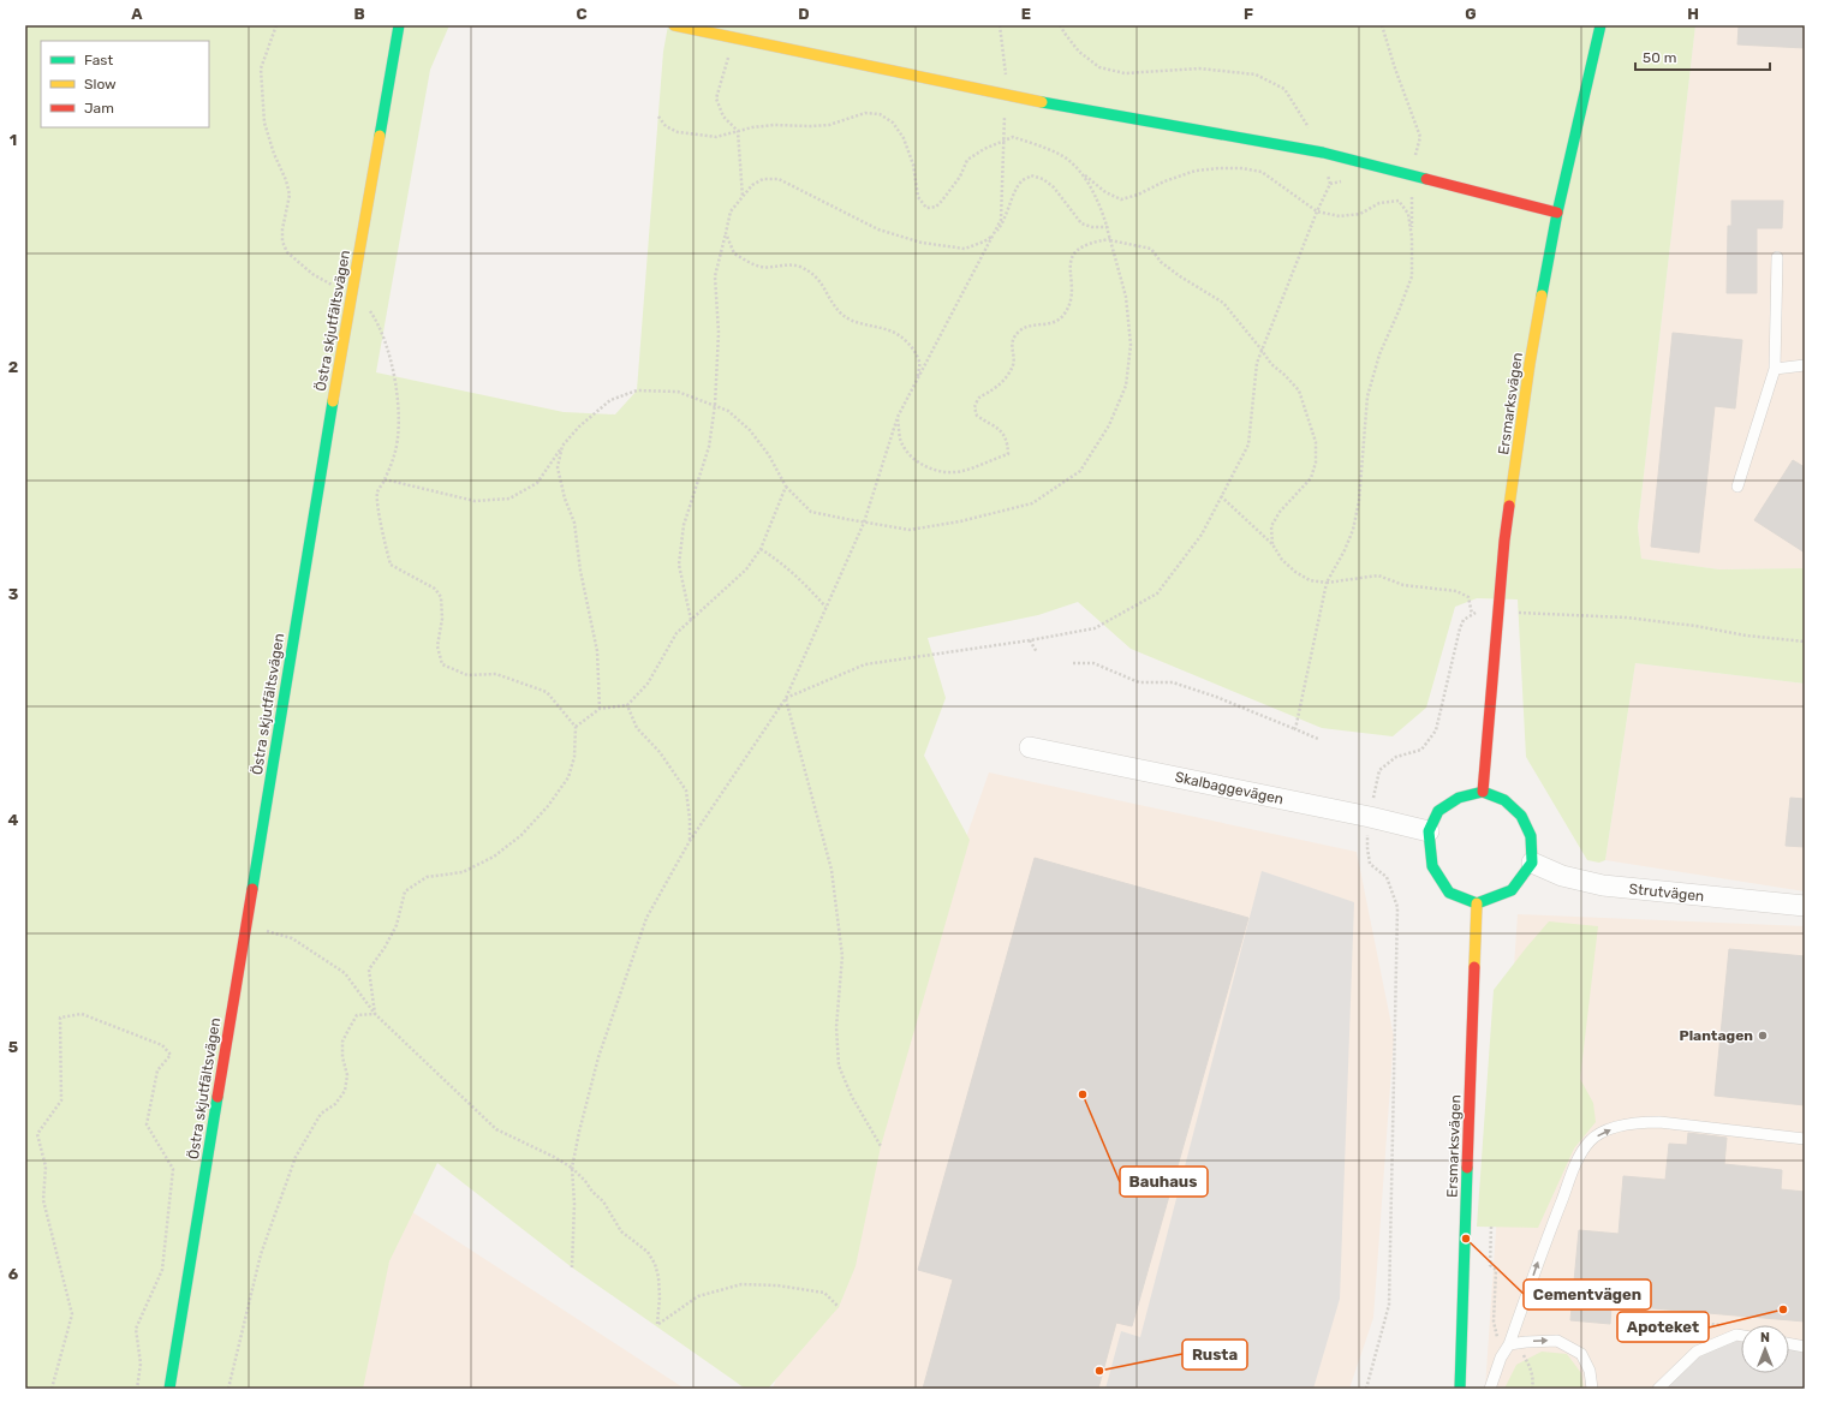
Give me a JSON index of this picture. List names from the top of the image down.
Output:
{
  "streets": {
    "street": [
      "Östra skjutfältsvägen",
      "Ersmarksvägen",
      "Skalbaggevägen",
      "Strutvägen"
    ]
  },
  "crossings": [
    ["Ersmarksvägen", "Skalbaggevägen"],
    ["Ersmarksvägen", "Strutvägen"],
    ["Skalbaggevägen", "Strutvägen"]
  ],
  "places": [
    "Plantagen",
    "Bauhaus",
    "Cementvägen",
    "Apoteket",
    "Rusta"
  ],
  "legend": ["Fast", "Slow", "Jam"],
  "scale_bar": "50 m",
  "north": "top",
  "grid": {
    "columns": [
      "A",
      "B",
      "C",
      "D",
      "E",
      "F",
      "G",
      "H"
    ],
    "rows": [
      "1",
      "2",
      "3",
      "4",
      "5",
      "6"
    ]
  }
}
